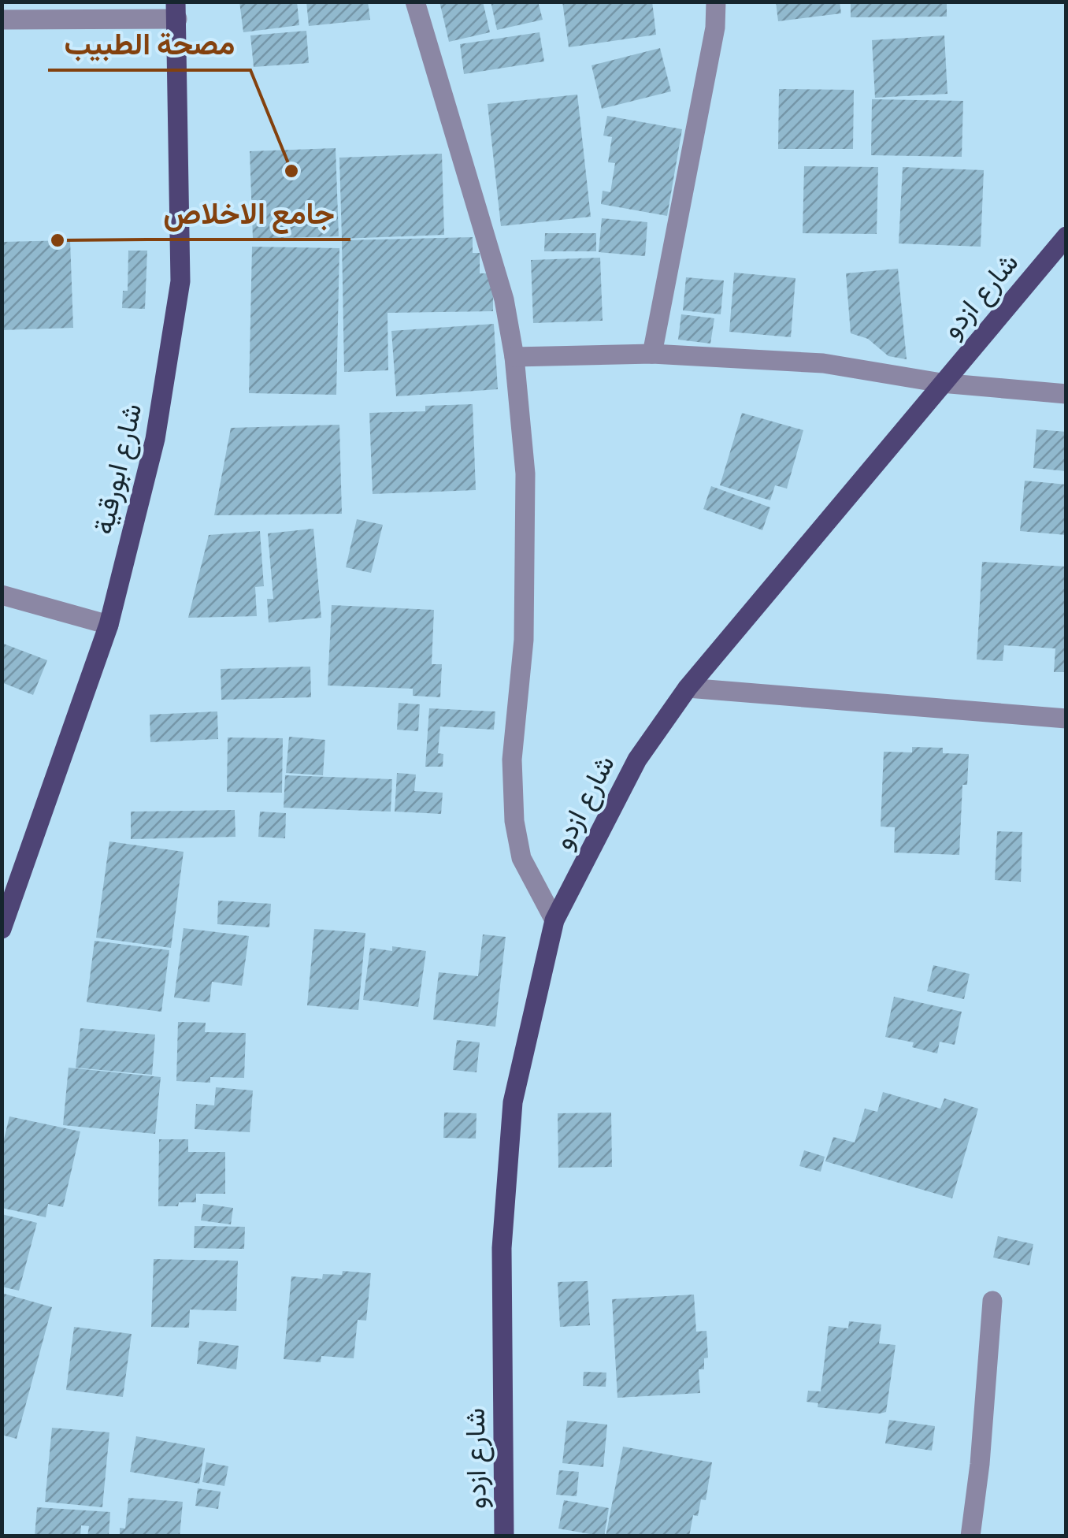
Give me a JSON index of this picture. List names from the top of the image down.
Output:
{
  "streets": {
    "main road": ["شارع ازدو", "شارع ابورقية"]
  },
  "places": ["مصحة الطبيب", "جامع الاخلاص"]
}
